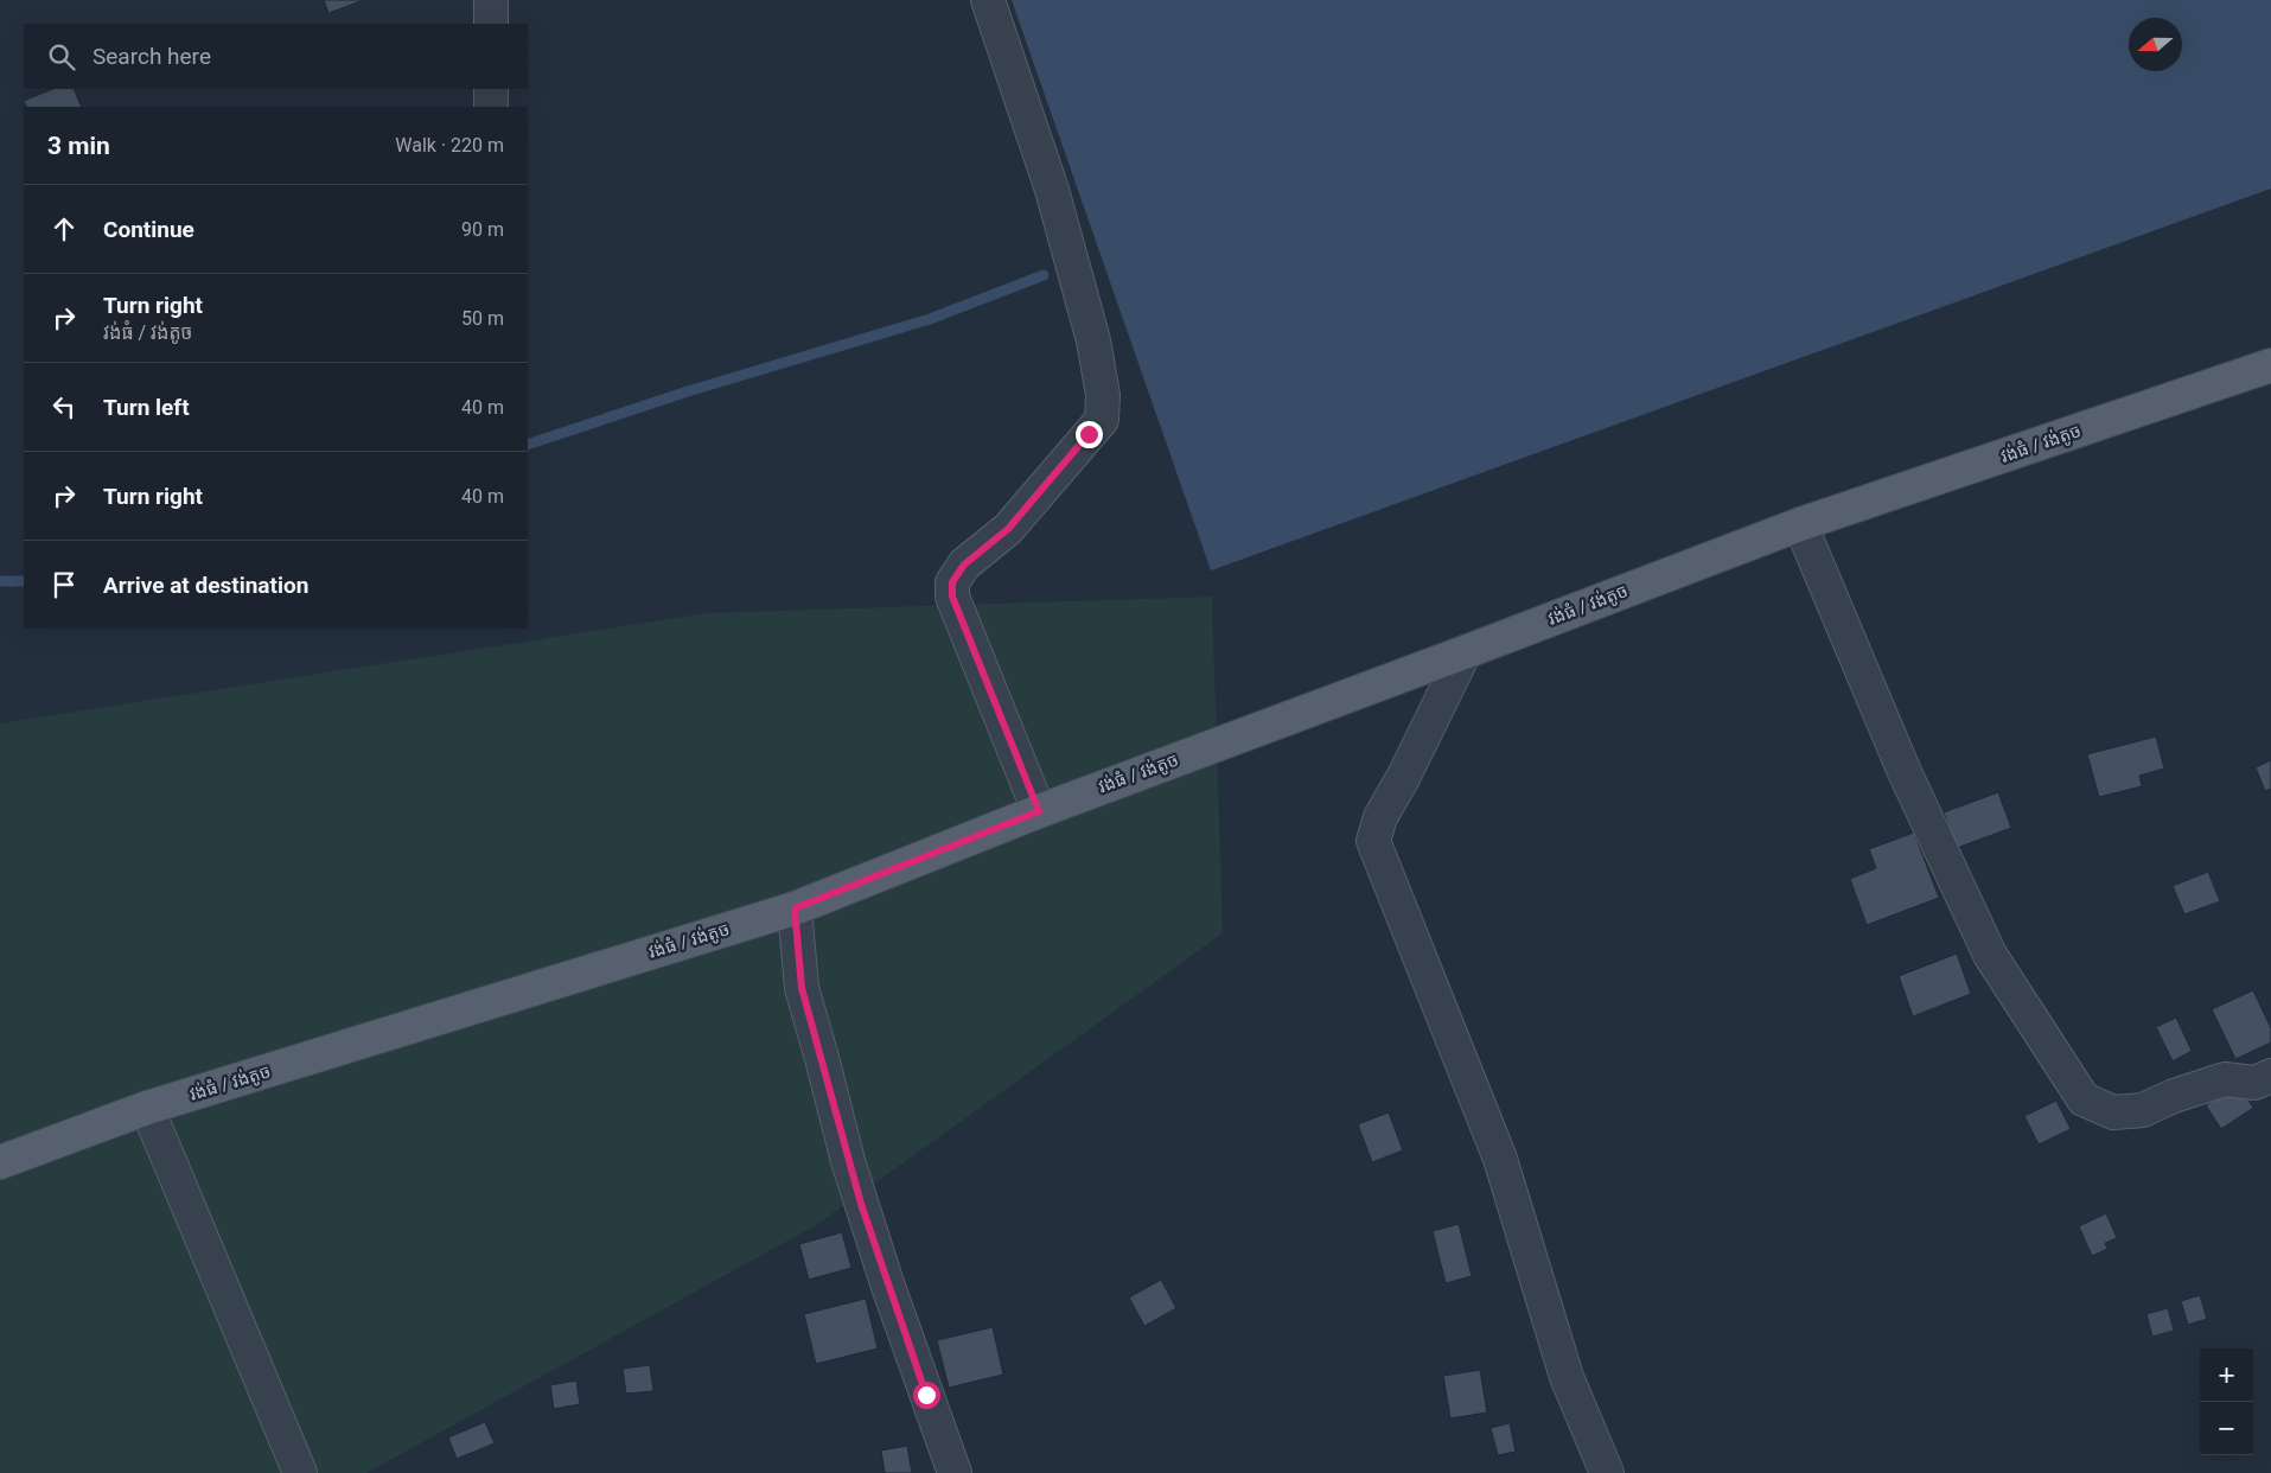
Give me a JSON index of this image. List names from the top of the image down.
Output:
{
  "streets": {
    "main road": ["វង់ធំ / វង់តូច"]
  },
  "north": "left",
  "page": {
    "search": "Search here",
    "heading": ["3 min", "Walk · 220 m"],
    "list": [
      ["Continue", "90 m"],
      ["Turn right", "វង់ធំ / វង់តូច", "50 m"],
      ["Turn left", "40 m"],
      ["Turn right", "40 m"],
      "Arrive at destination"
    ],
    "map_buttons": ["+", "−"]
  }
}
